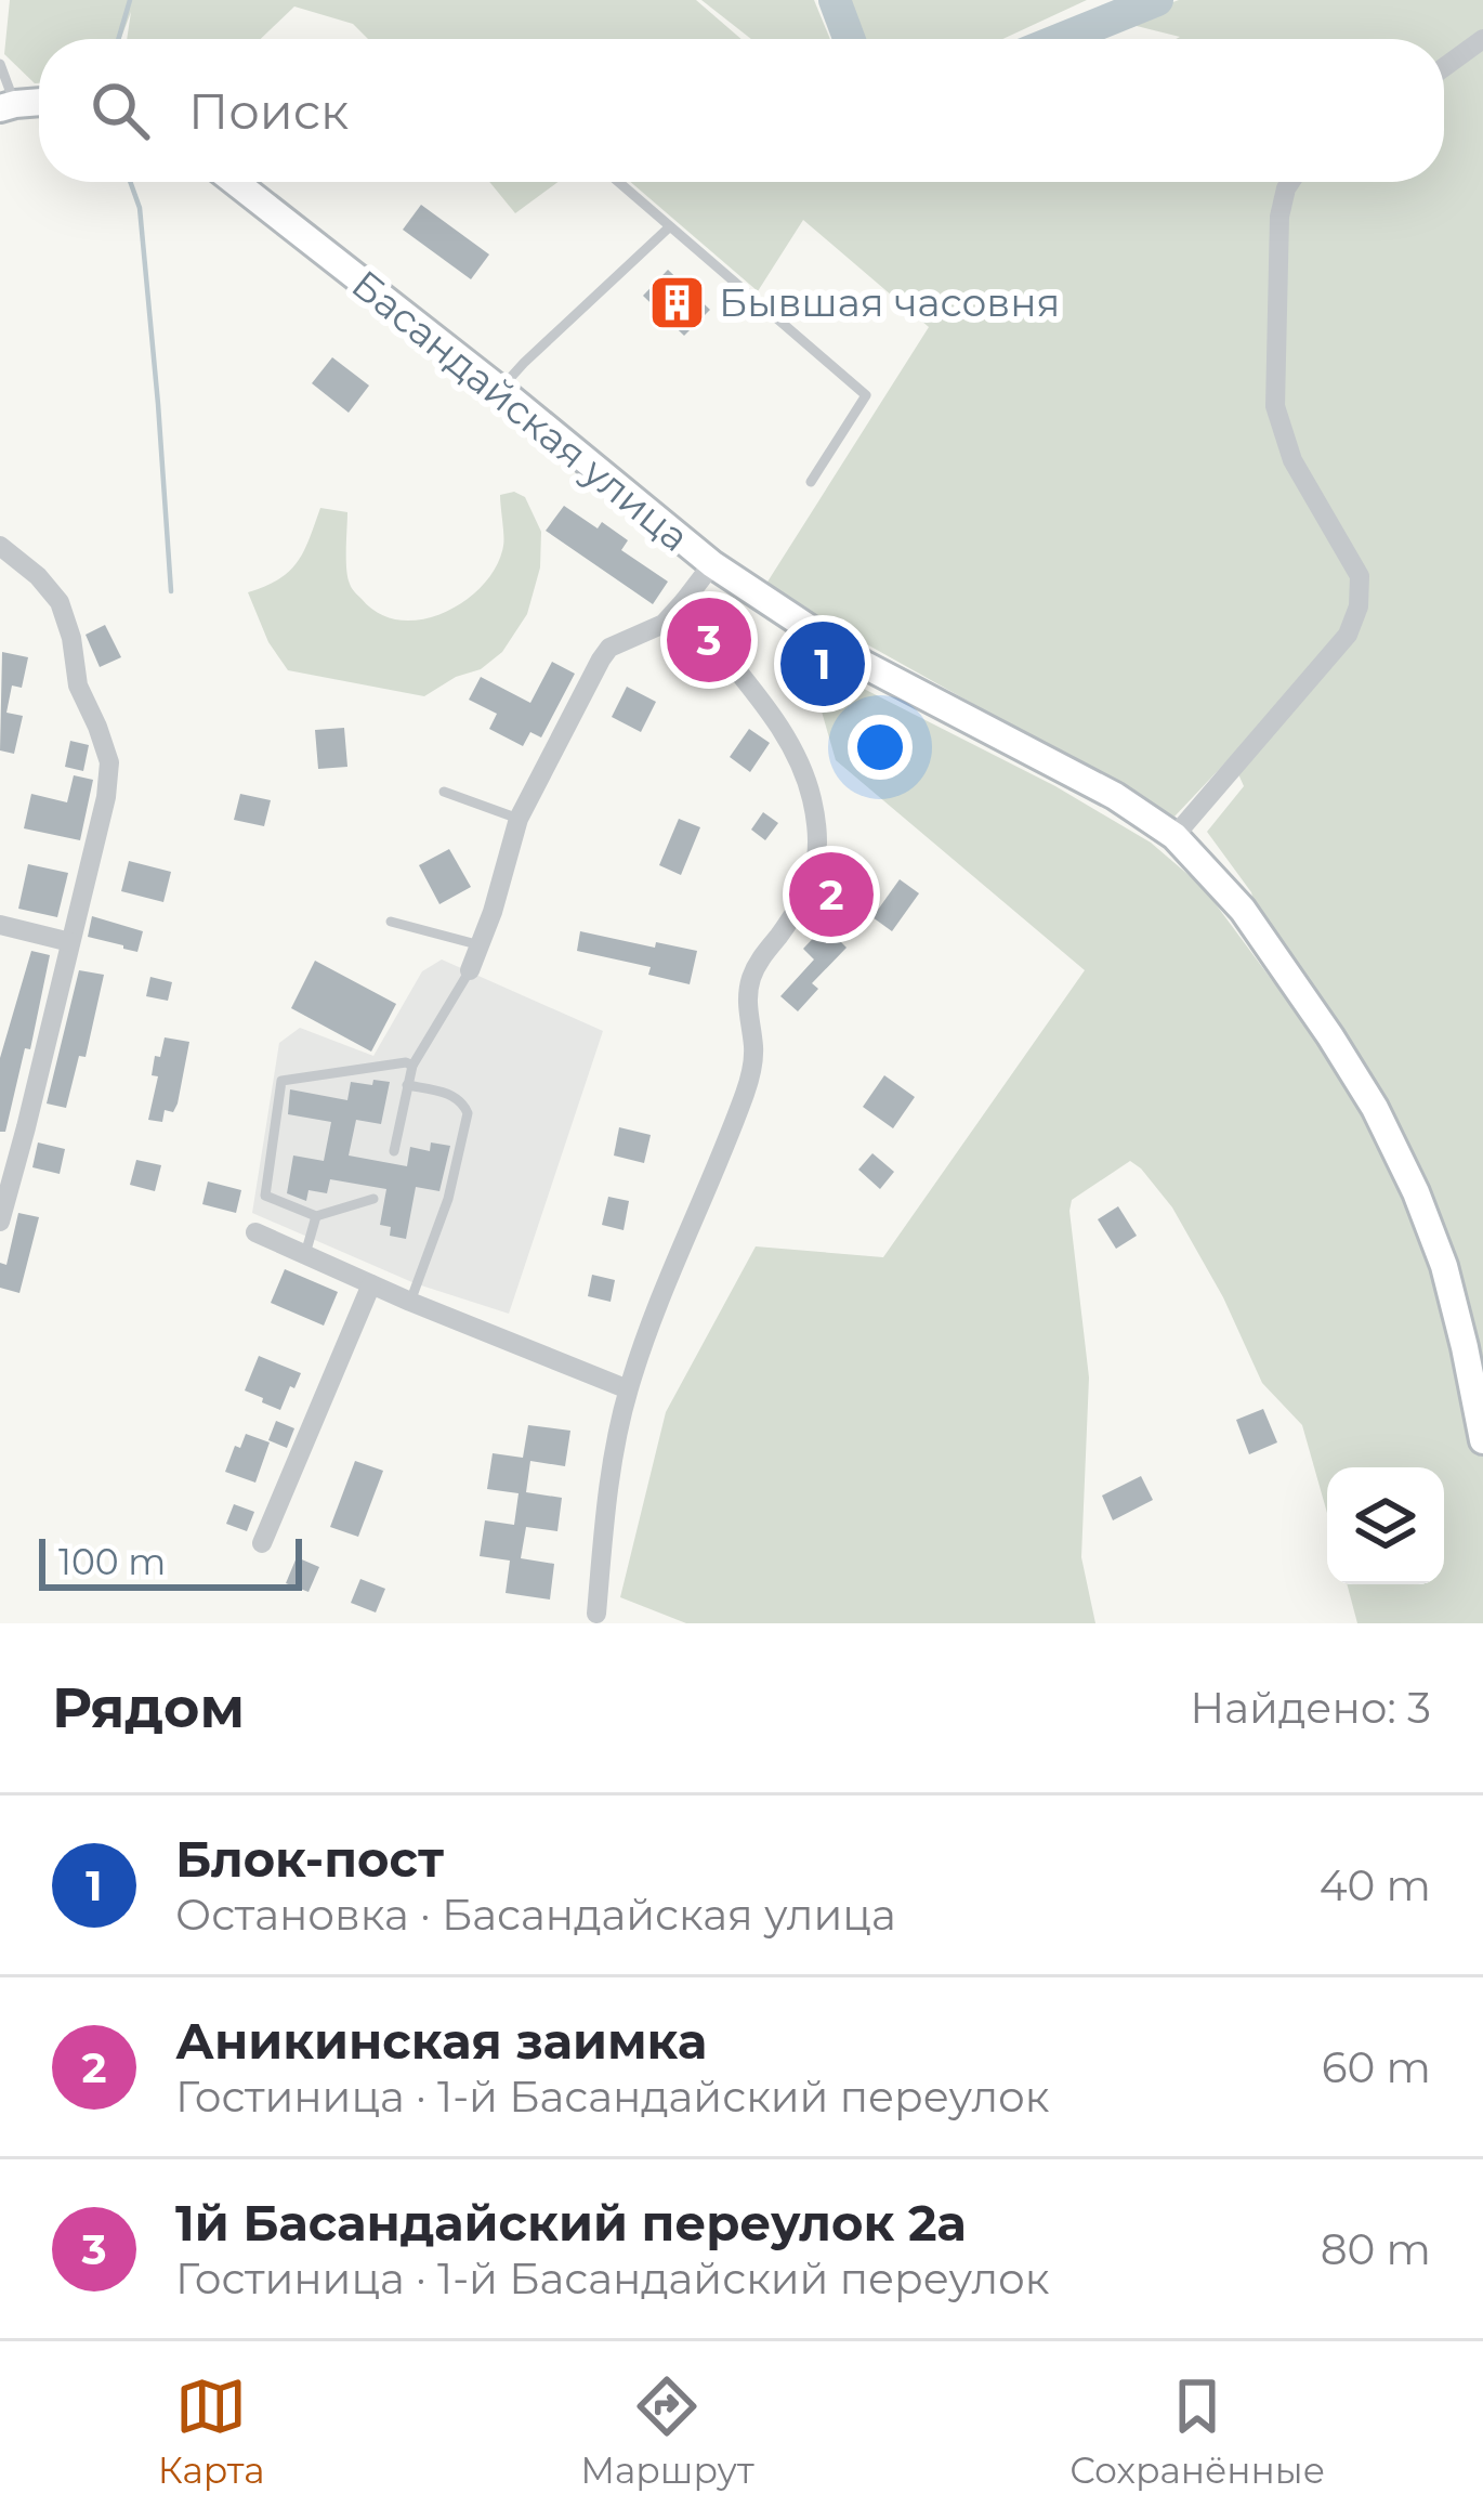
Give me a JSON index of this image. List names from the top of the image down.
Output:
{
  "streets": {
    "street": ["Басандайская улица"]
  },
  "places": {
    "building": ["Бывшая часовня"]
  },
  "scale_bar": "100 m",
  "page": {
    "search": "Поиск",
    "pins": ["3", "1", "2"],
    "scale": "100 m",
    "heading": ["Рядом", "Найдено: 3"],
    "list": [
      {
        "mark": "1",
        "name": "Блок-пост",
        "note": "Остановка · Басандайская улица",
        "value": "40 m"
      },
      {
        "mark": "2",
        "name": "Аникинская заимка",
        "note": "Гостиница · 1-й Басандайский переулок",
        "value": "60 m"
      },
      {
        "mark": "3",
        "name": "1й Басандайский переулок 2а",
        "note": "Гостиница · 1-й Басандайский переулок",
        "value": "80 m"
      }
    ],
    "nav": ["Карта", "Маршрут", "Сохранённые"]
  }
}
